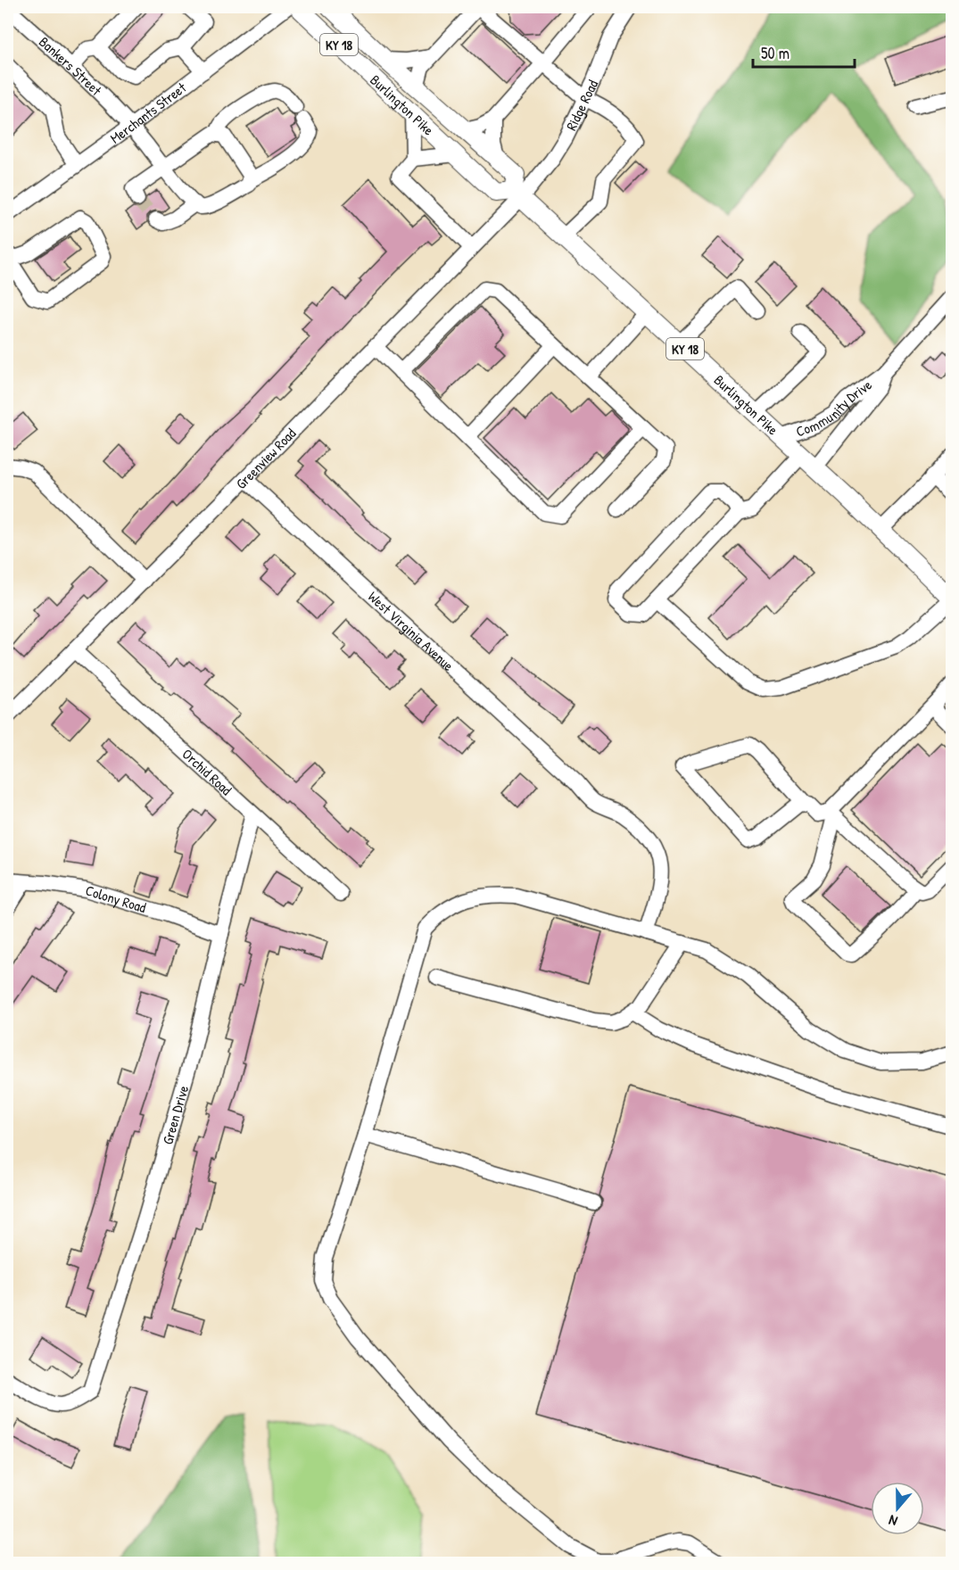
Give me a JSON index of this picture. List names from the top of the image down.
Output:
{
  "streets": {
    "main road": ["KY 18", "Burlington Pike"],
    "street": [
      "Bankers Street",
      "Ridge Road",
      "Merchants Street",
      "Community Drive",
      "Greenview Road",
      "West Virginia Avenue",
      "Orchid Road",
      "Colony Road",
      "Green Drive"
    ]
  },
  "crossings": [
    ["Bankers Street", "Merchants Street"],
    ["Burlington Pike", "Ridge Road"],
    ["Burlington Pike", "Community Drive"],
    ["Burlington Pike", "Greenview Road"],
    ["Ridge Road", "Greenview Road"],
    ["Greenview Road", "West Virginia Avenue"],
    ["Greenview Road", "Orchid Road"],
    ["Orchid Road", "Green Drive"],
    ["Colony Road", "Green Drive"]
  ],
  "scale_bar": "50 m",
  "north": "bottom"
}
